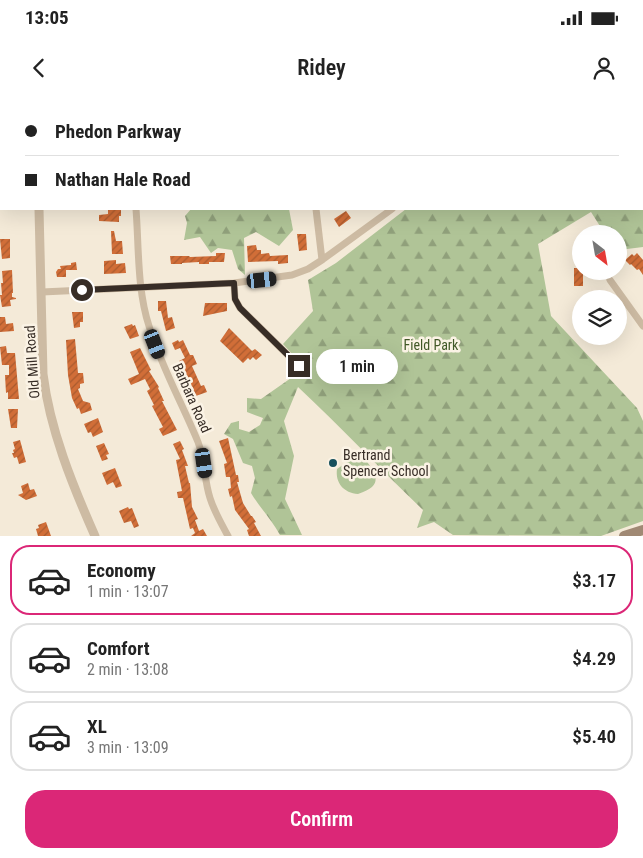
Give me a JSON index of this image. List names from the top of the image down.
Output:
{
  "streets": {
    "street": ["Old Mill Road", "Barbara Road"]
  },
  "parks": ["Field Park"],
  "places": ["Bertrand Spencer School"],
  "north": "bottom right",
  "page": {
    "status": "13:05",
    "header": "Ridey",
    "banner": ["Phedon Parkway", "Nathan Hale Road"],
    "bubble": "1 min",
    "list": [
      {
        "name": "Economy",
        "note": "1 min · 13:07",
        "value": "$3.17"
      },
      {
        "name": "Comfort",
        "note": "2 min · 13:08",
        "value": "$4.29"
      },
      {
        "name": "XL",
        "note": "3 min · 13:09",
        "value": "$5.40"
      }
    ],
    "buttons": "Confirm"
  }
}
